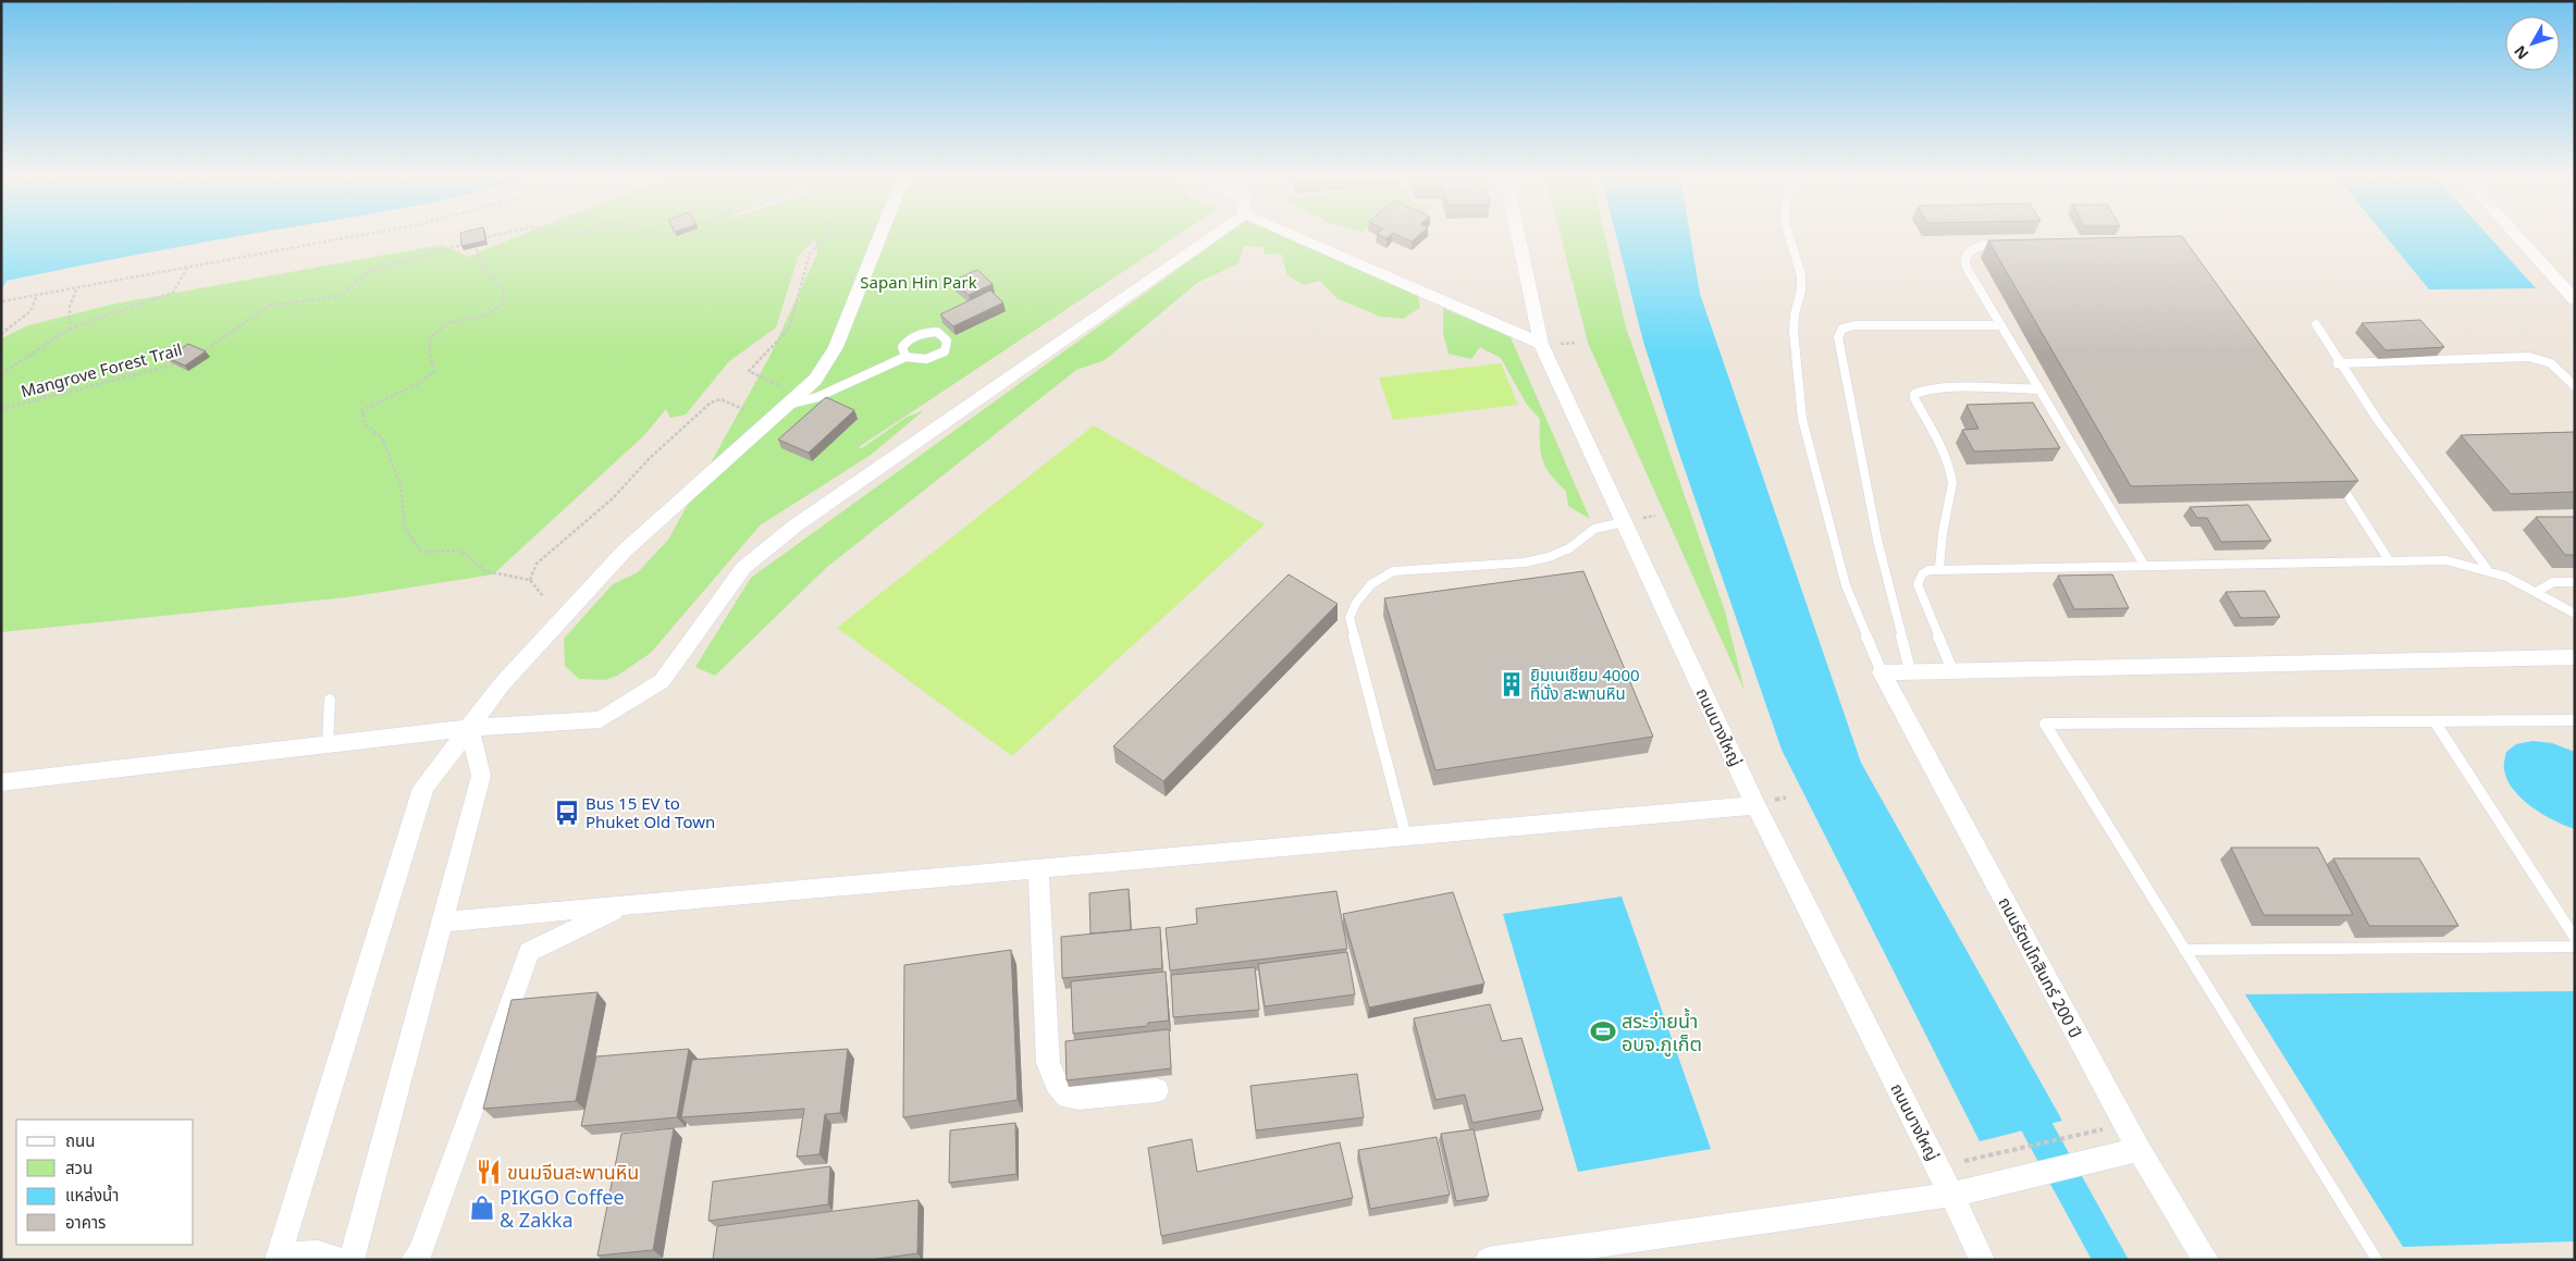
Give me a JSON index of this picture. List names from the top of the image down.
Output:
{
  "streets": {
    "street": ["ถนนบางใหญ่", "ถนนรัตนโกสินทร์ 200 ปี"],
    "path": ["Mangrove Forest Trail"]
  },
  "parks": ["Sapan Hin Park"],
  "places": {
    "building": ["ยิมเนเซียม 4000 ที่นั่ง สะพานหิน"],
    "bus stop": ["Bus 15 EV to Phuket Old Town"],
    "sports": ["สระว่ายน้ำ อบจ.ภูเก็ต"],
    "restaurant": ["ขนมจีนสะพานหิน"],
    "shop": ["PIKGO Coffee & Zakka"]
  },
  "legend": [
    "ถนน",
    "สวน",
    "แหล่งน้ำ",
    "อาคาร"
  ],
  "north": "bottom left"
}
